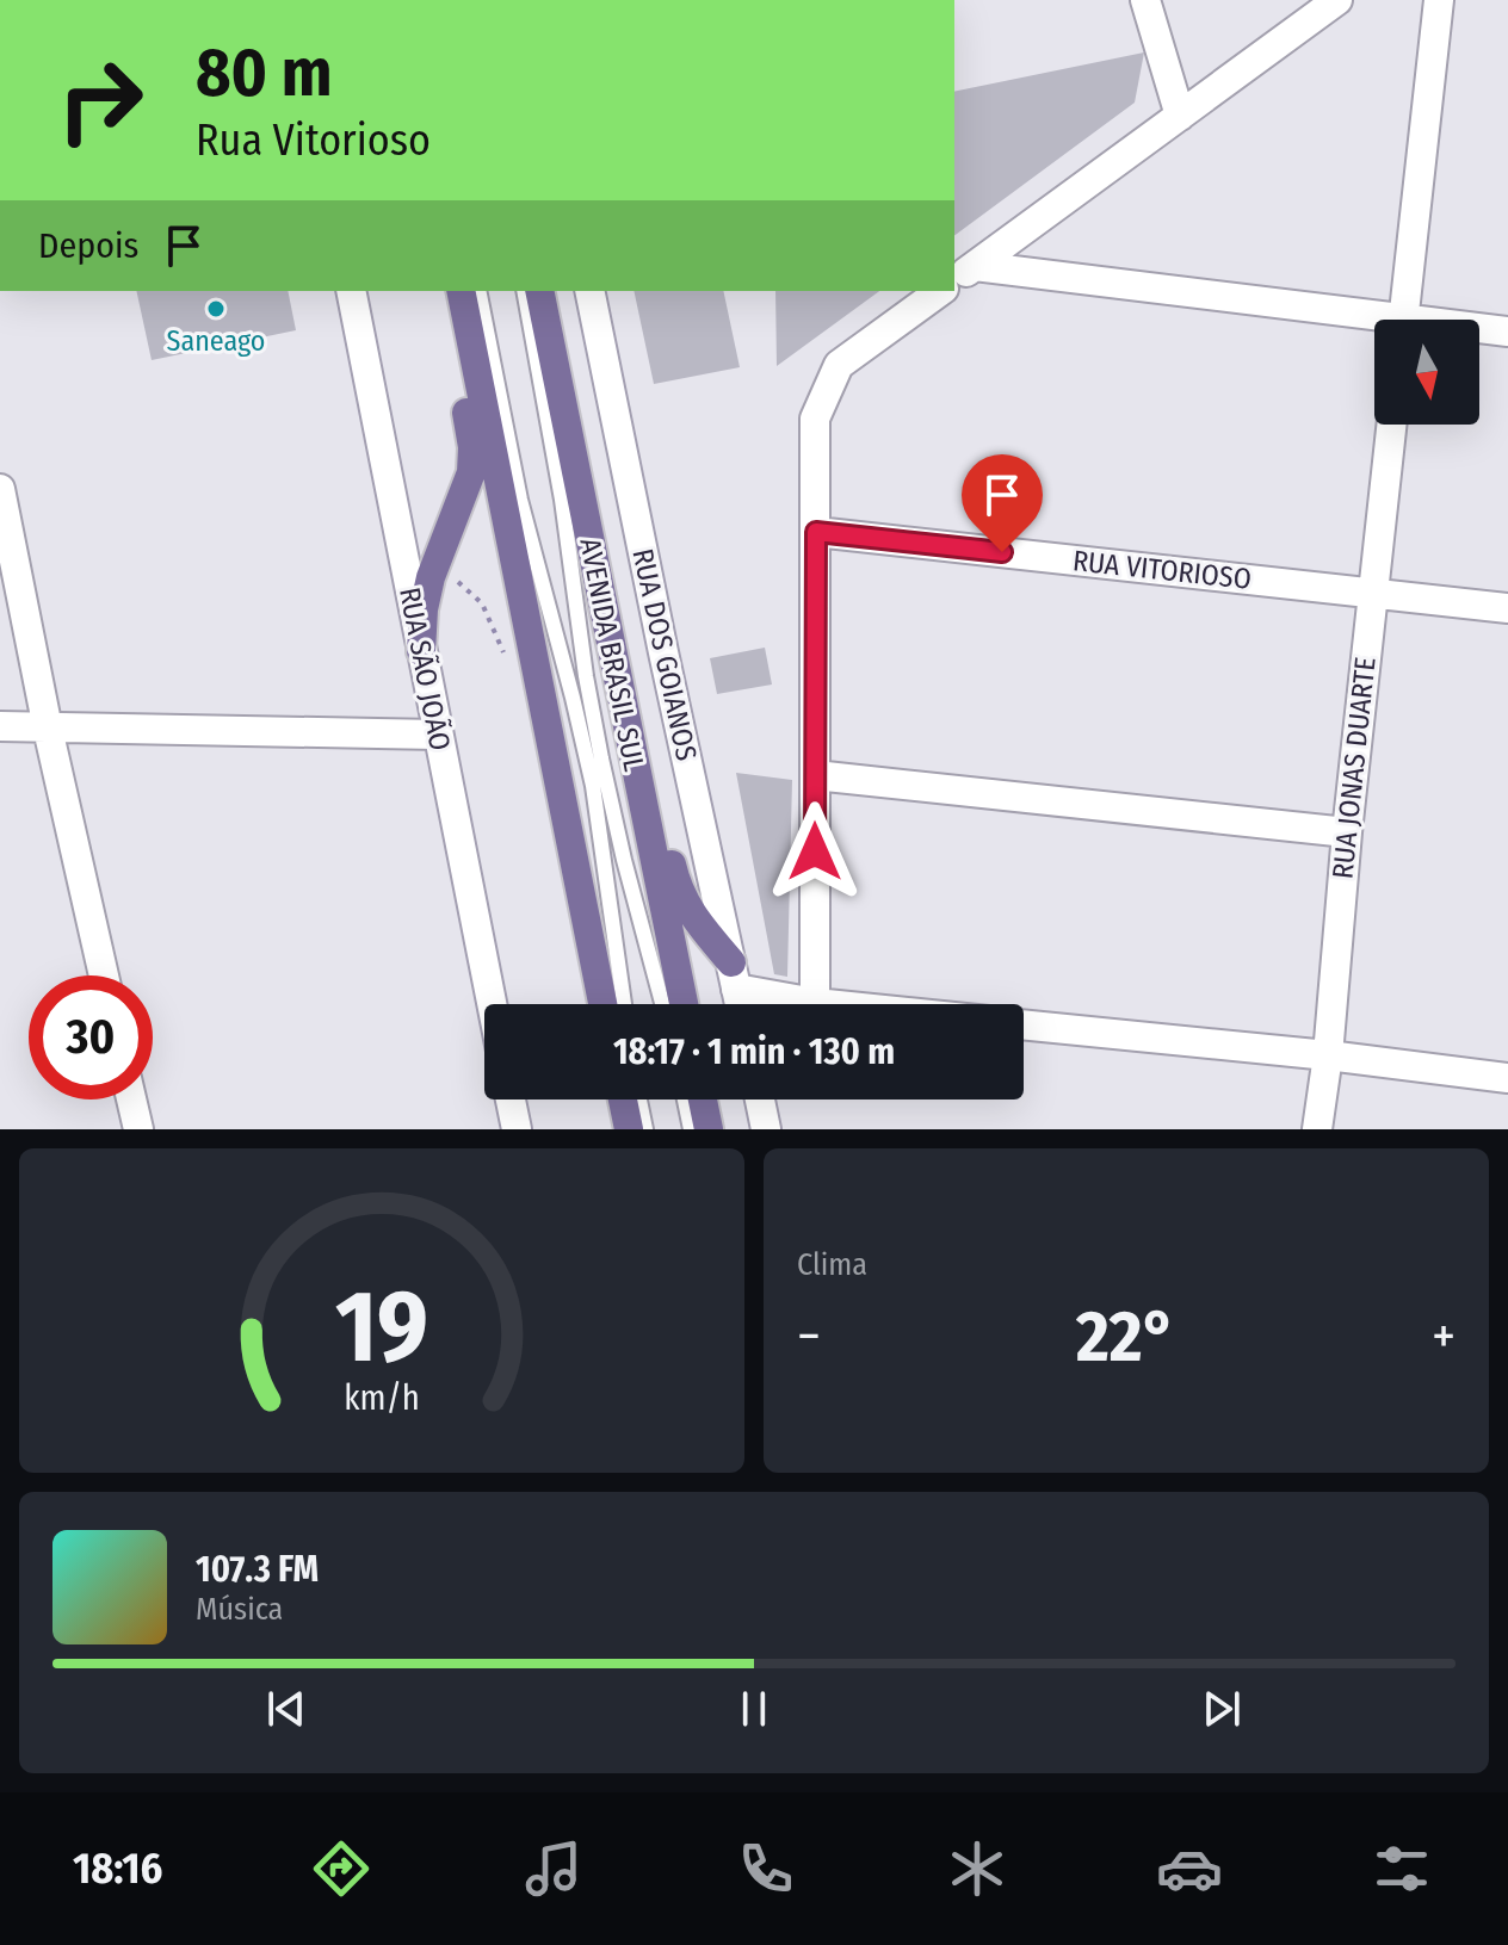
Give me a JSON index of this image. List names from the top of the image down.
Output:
{
  "streets": {
    "main road": ["AVENIDA BRASIL SUL"],
    "street": [
      "RUA VITORIOSO",
      "RUA DOS GOIANOS",
      "RUA SÃO JOÃO",
      "RUA JONAS DUARTE"
    ]
  },
  "crossings": [
    ["RUA VITORIOSO", "RUA JONAS DUARTE"]
  ],
  "places": ["Saneago"],
  "north": "bottom",
  "page": {
    "turn": ["80 m", "Rua Vitorioso"],
    "then": "Depois",
    "limit": "30",
    "trip": "18:17 · 1 min · 130 m",
    "tile": "Clima",
    "heat": ["−", "22°", "+"],
    "song": ["107.3 FM", "Música"],
    "tabs": "18:16",
    "gauge": ["19", "km/h"]
  }
}
